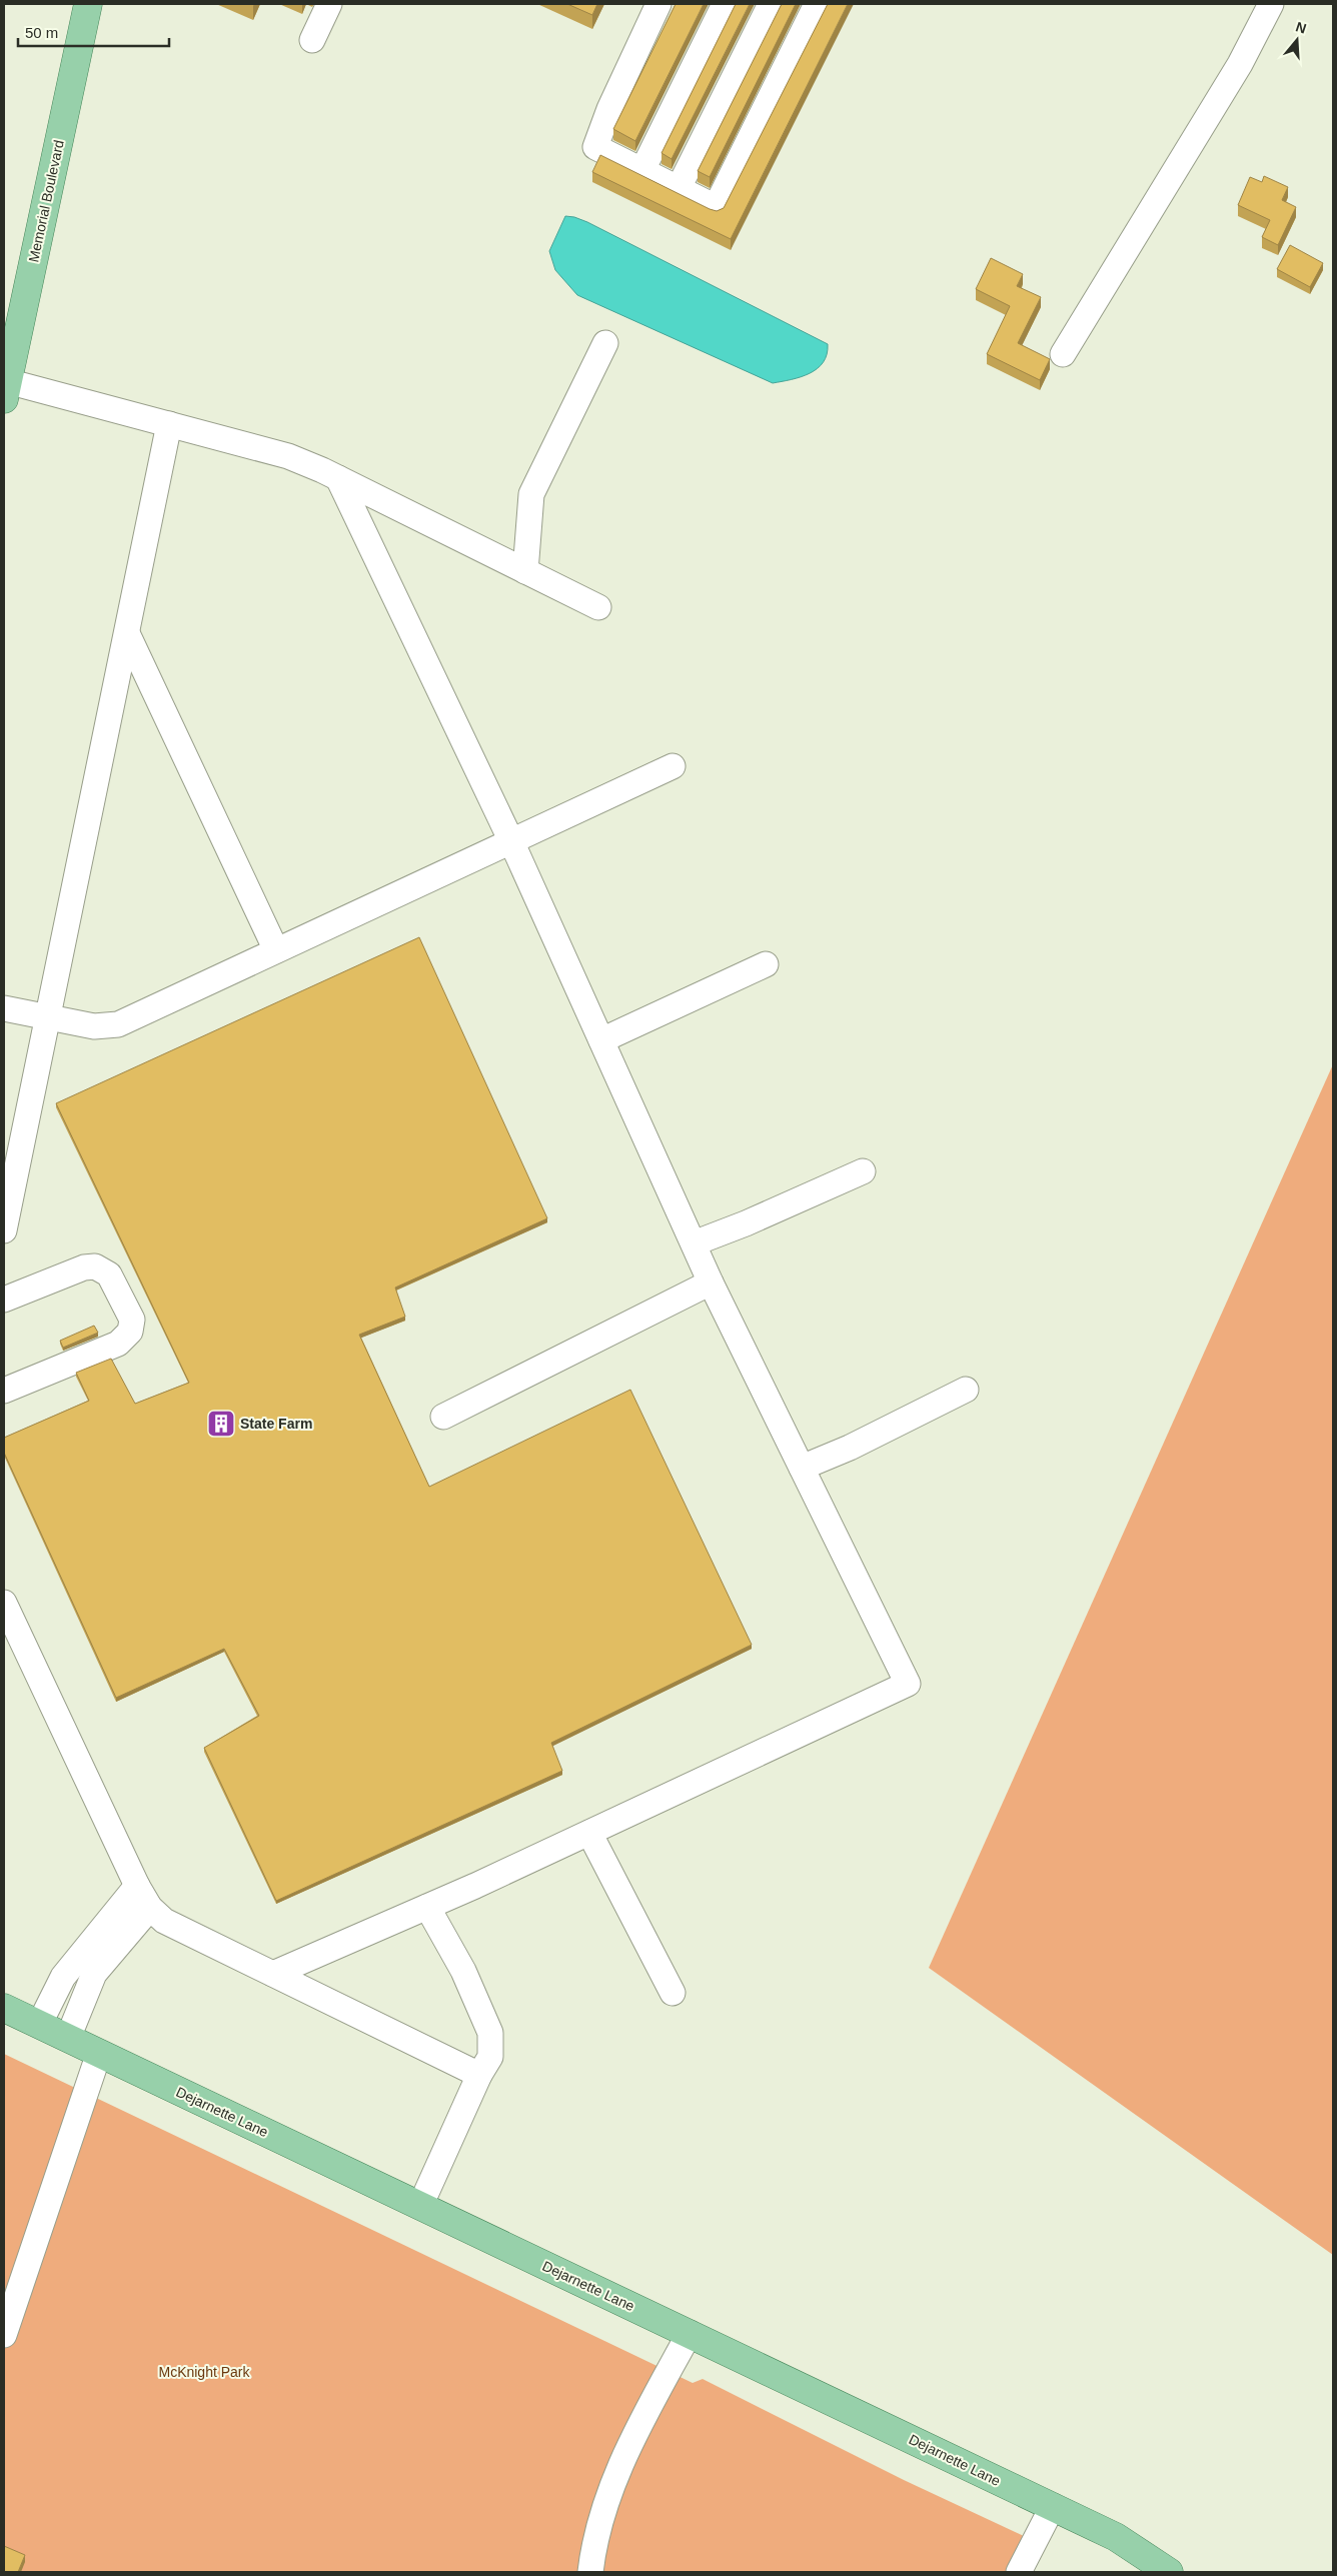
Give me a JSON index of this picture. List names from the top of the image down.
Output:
{
  "streets": {
    "main road": ["Memorial Boulevard", "Dejarnette Lane"]
  },
  "parks": ["McKnight Park"],
  "places": {
    "building": ["State Farm"]
  },
  "scale_bar": "50 m",
  "north": "top"
}
